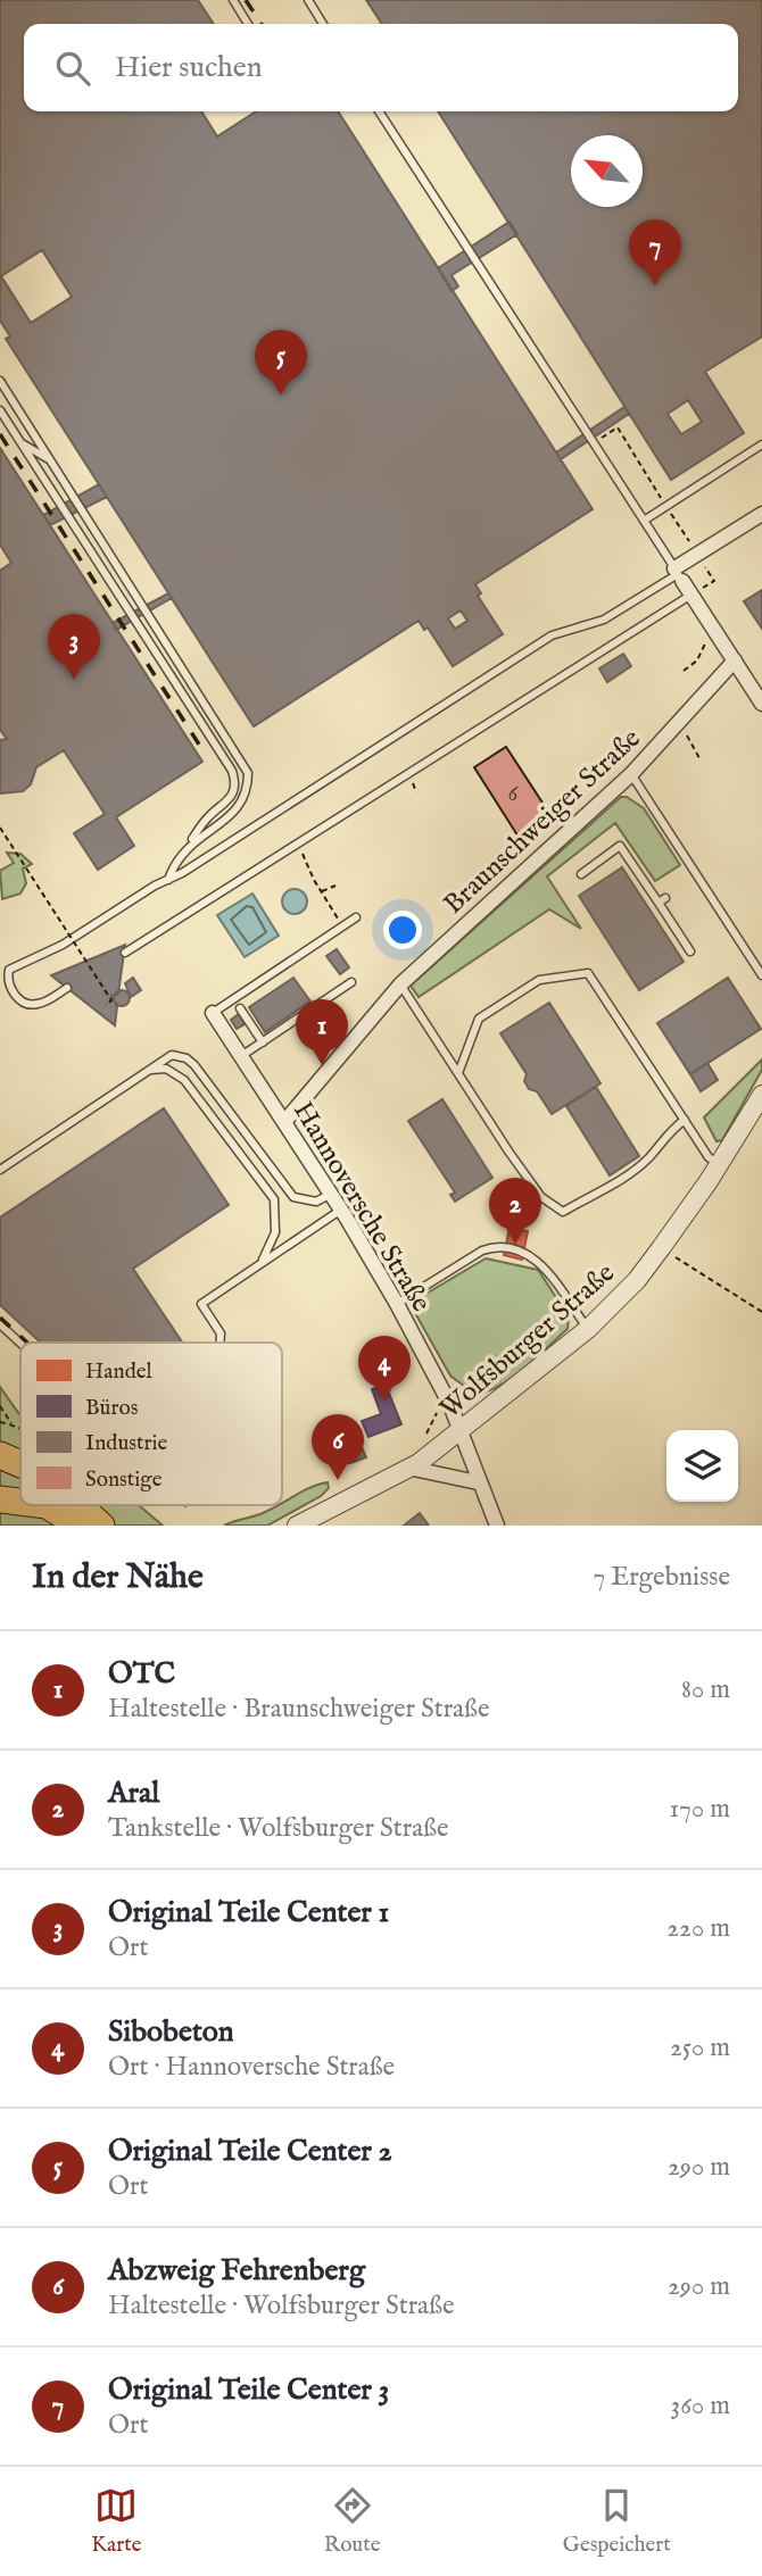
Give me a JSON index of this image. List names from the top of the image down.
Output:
{
  "streets": {
    "street": ["Braunschweiger Straße", "Hannoversche Straße", "Wolfsburger Straße"]
  },
  "crossings": [
    ["Braunschweiger Straße", "Hannoversche Straße"],
    ["Hannoversche Straße", "Wolfsburger Straße"]
  ],
  "house_numbers": ["6"],
  "legend": [
    "Handel",
    "Büros",
    "Industrie",
    "Sonstige"
  ],
  "north": "top left",
  "page": {
    "search": "Hier suchen",
    "pins": [
      "7",
      "5",
      "3",
      "1",
      "2",
      "4",
      "6"
    ],
    "heading": ["In der Nähe", "7 Ergebnisse"],
    "list": [
      {
        "mark": "1",
        "name": "OTC",
        "note": "Haltestelle · Braunschweiger Straße",
        "value": "80 m"
      },
      {
        "mark": "2",
        "name": "Aral",
        "note": "Tankstelle · Wolfsburger Straße",
        "value": "170 m"
      },
      {
        "mark": "3",
        "name": "Original Teile Center 1",
        "note": "Ort",
        "value": "220 m"
      },
      {
        "mark": "4",
        "name": "Sibobeton",
        "note": "Ort · Hannoversche Straße",
        "value": "250 m"
      },
      {
        "mark": "5",
        "name": "Original Teile Center 2",
        "note": "Ort",
        "value": "290 m"
      },
      {
        "mark": "6",
        "name": "Abzweig Fehrenberg",
        "note": "Haltestelle · Wolfsburger Straße",
        "value": "290 m"
      },
      {
        "mark": "7",
        "name": "Original Teile Center 3",
        "note": "Ort",
        "value": "360 m"
      }
    ],
    "nav": ["Karte", "Route", "Gespeichert"]
  }
}
